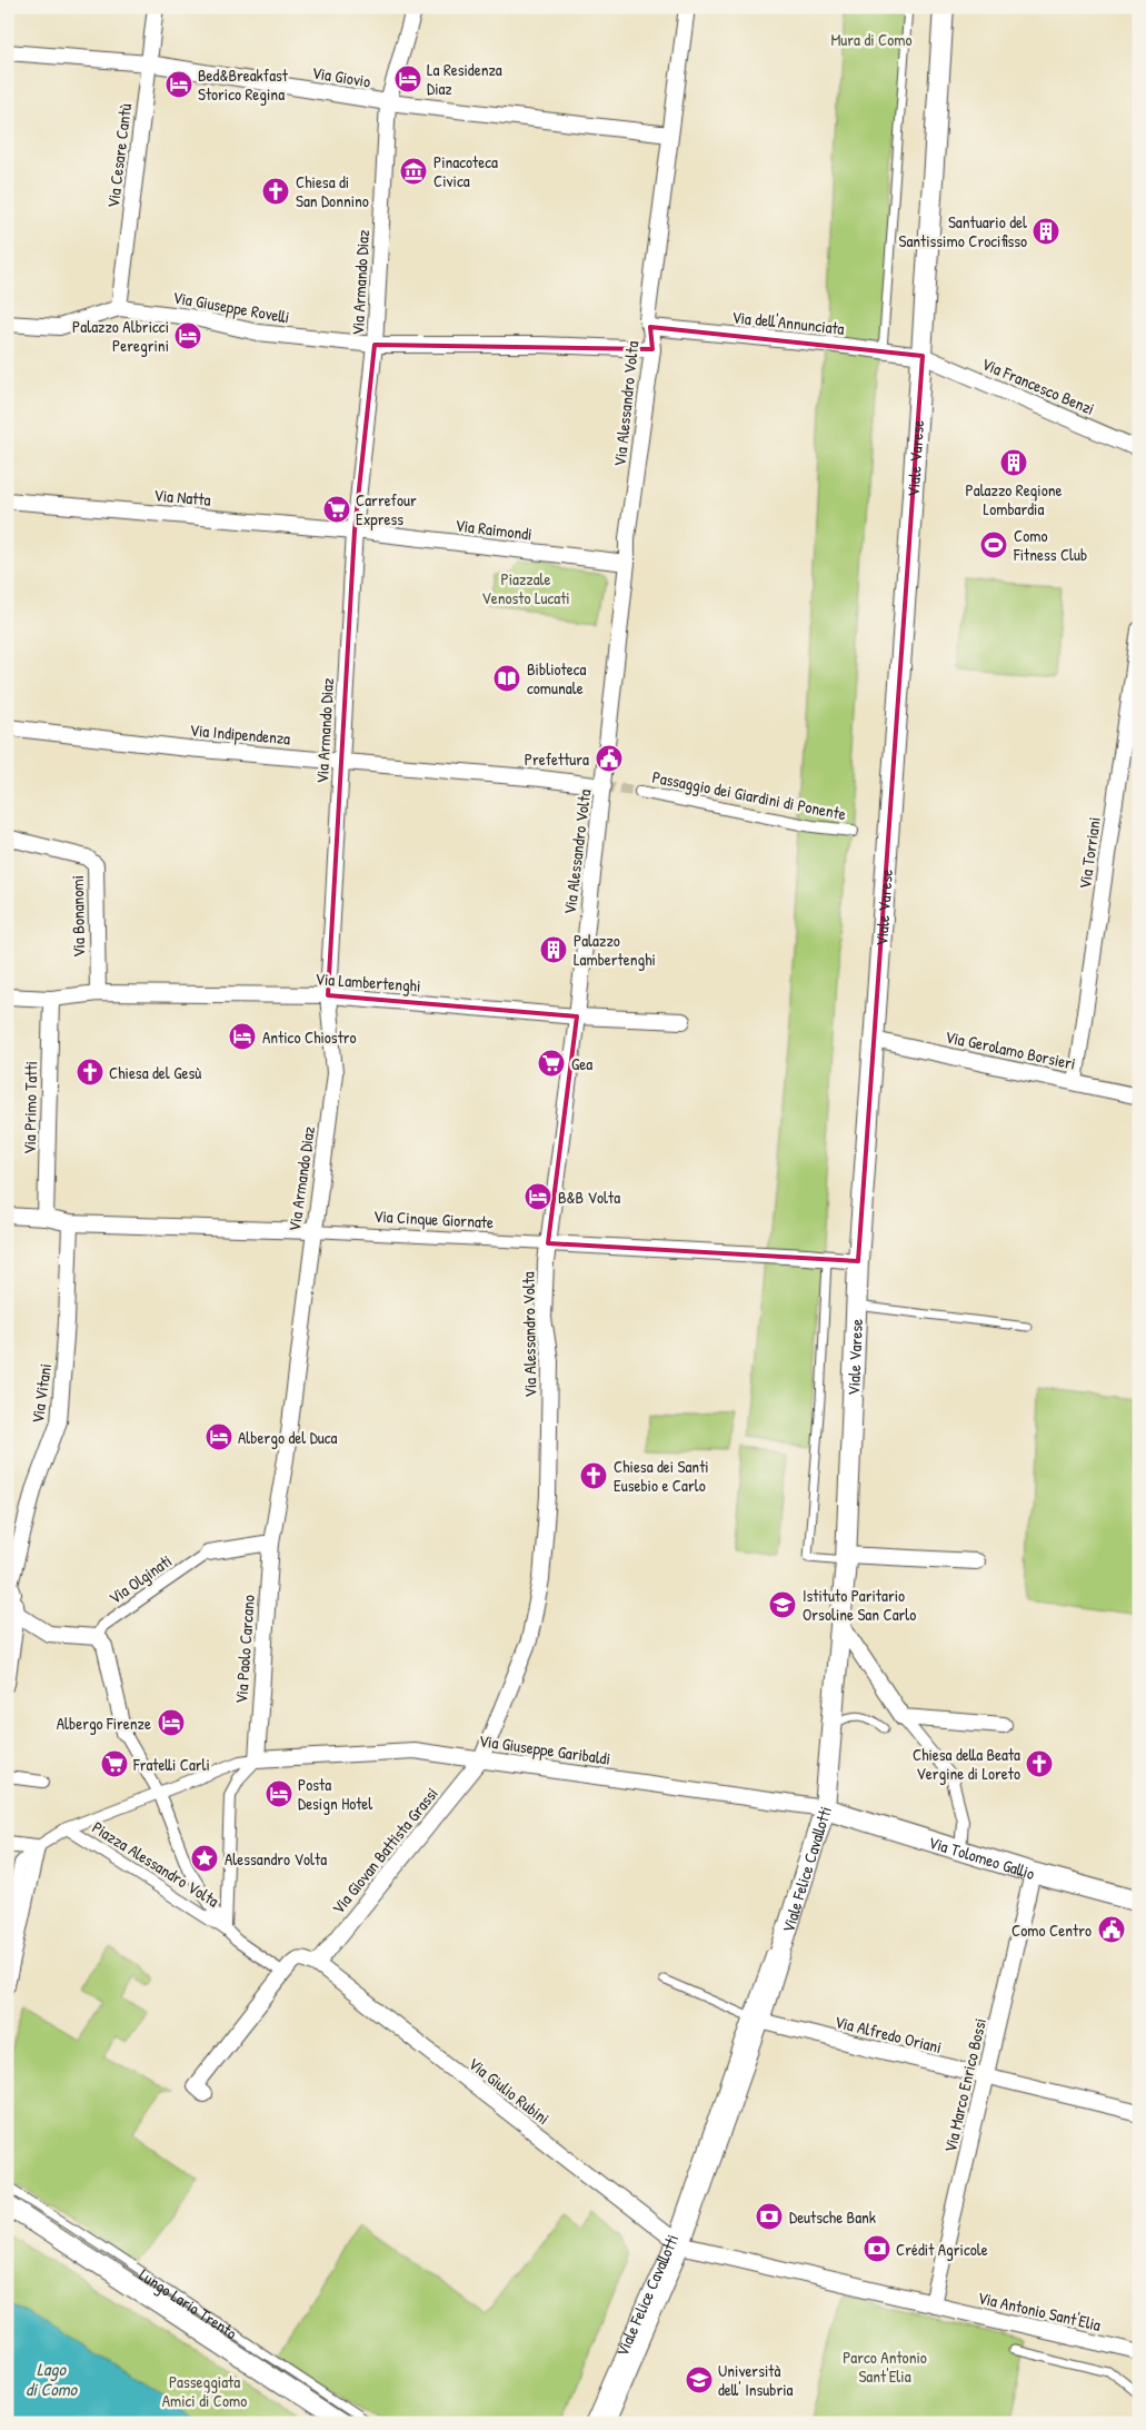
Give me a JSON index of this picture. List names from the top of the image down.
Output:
{
  "streets": {
    "street": [
      "Via Giovio",
      "Via Cesare Cantù",
      "Via Armando Diaz",
      "Via Giuseppe Rovelli",
      "Via dell'Annunciata",
      "Via Francesco Benzi",
      "Via Alessandro Volta",
      "Viale Varese",
      "Via Natta",
      "Via Raimondi",
      "Via Indipendenza",
      "Passaggio dei Giardini di Ponente",
      "Via Torriani",
      "Via Bonanomi",
      "Via Lambertenghi",
      "Via Gerolamo Borsieri",
      "Via Primo Tatti",
      "Via Cinque Giornate",
      "Via Vitani",
      "Via Olginati",
      "Via Paolo Carcano",
      "Via Giuseppe Garibaldi",
      "Via Giovan Battista Grassi",
      "Via Tolomeo Gallio",
      "Piazza Alessandro Volta",
      "Viale Felice Cavallotti",
      "Via Alfredo Oriani",
      "Via Marco Enrico Bossi",
      "Via Giulio Rubini",
      "Lungo Lario Trento",
      "Via Antonio Sant'Elia"
    ]
  },
  "crossings": [
    ["Via Giovio", "Via Cesare Cantù"],
    ["Via Giovio", "Via Armando Diaz"],
    ["Via Giovio", "Via Alessandro Volta"],
    ["Via Cesare Cantù", "Via Giuseppe Rovelli"],
    ["Via Armando Diaz", "Via Giuseppe Rovelli"],
    ["Via Armando Diaz", "Via Natta"],
    ["Via Armando Diaz", "Via Raimondi"],
    ["Via Armando Diaz", "Via Indipendenza"],
    ["Via Armando Diaz", "Via Lambertenghi"],
    ["Via Armando Diaz", "Via Cinque Giornate"],
    ["Via Armando Diaz", "Via Paolo Carcano"],
    ["Via Giuseppe Rovelli", "Via Alessandro Volta"],
    ["Via dell'Annunciata", "Via Francesco Benzi"],
    ["Via dell'Annunciata", "Via Alessandro Volta"],
    ["Via dell'Annunciata", "Viale Varese"],
    ["Via Francesco Benzi", "Viale Varese"],
    ["Via Alessandro Volta", "Via Raimondi"],
    ["Via Alessandro Volta", "Via Indipendenza"],
    ["Via Alessandro Volta", "Via Lambertenghi"],
    ["Via Alessandro Volta", "Via Cinque Giornate"],
    ["Via Alessandro Volta", "Via Giuseppe Garibaldi"],
    ["Via Alessandro Volta", "Via Giovan Battista Grassi"],
    ["Viale Varese", "Via Gerolamo Borsieri"],
    ["Viale Varese", "Via Cinque Giornate"],
    ["Viale Varese", "Via Giuseppe Garibaldi"],
    ["Viale Varese", "Via Tolomeo Gallio"],
    ["Viale Varese", "Viale Felice Cavallotti"],
    ["Via Natta", "Via Raimondi"],
    ["Via Torriani", "Via Gerolamo Borsieri"],
    ["Via Bonanomi", "Via Lambertenghi"],
    ["Via Lambertenghi", "Via Primo Tatti"],
    ["Via Primo Tatti", "Via Cinque Giornate"],
    ["Via Cinque Giornate", "Via Vitani"],
    ["Via Paolo Carcano", "Via Giuseppe Garibaldi"],
    ["Via Paolo Carcano", "Piazza Alessandro Volta"],
    ["Via Giuseppe Garibaldi", "Via Giovan Battista Grassi"],
    ["Via Giuseppe Garibaldi", "Via Tolomeo Gallio"],
    ["Via Giuseppe Garibaldi", "Piazza Alessandro Volta"],
    ["Via Giuseppe Garibaldi", "Viale Felice Cavallotti"],
    ["Via Giovan Battista Grassi", "Via Giulio Rubini"],
    ["Via Tolomeo Gallio", "Viale Felice Cavallotti"],
    ["Via Tolomeo Gallio", "Via Marco Enrico Bossi"],
    ["Viale Felice Cavallotti", "Via Alfredo Oriani"],
    ["Viale Felice Cavallotti", "Via Giulio Rubini"],
    ["Viale Felice Cavallotti", "Via Antonio Sant'Elia"],
    ["Via Alfredo Oriani", "Via Marco Enrico Bossi"],
    ["Via Marco Enrico Bossi", "Via Antonio Sant'Elia"],
    ["Via Giulio Rubini", "Via Antonio Sant'Elia"]
  ],
  "water": ["Lago di Como"],
  "parks": [
    "Mura di Como",
    "Piazzale Venosto Lucati",
    "Parco Antonio Sant'Elia",
    "Passeggiata Amici di Como"
  ],
  "places": {
    "hotel": [
      "La Residenza Diaz",
      "Bed&Breakfast Storico Regina",
      "Palazzo Albricci Peregrini",
      "Antico Chiostro",
      "B&B Volta",
      "Albergo del Duca",
      "Albergo Firenze",
      "Posta Design Hotel"
    ],
    "museum": ["Pinacoteca Civica"],
    "church": [
      "Chiesa di San Donnino",
      "Chiesa del Gesù",
      "Chiesa dei Santi Eusebio e Carlo",
      "Chiesa della Beata Vergine di Loreto"
    ],
    "building": ["Santuario del Santissimo Crocifisso", "Palazzo Regione Lombardia", "Palazzo Lambertenghi"],
    "supermarket": ["Carrefour Express", "Gea", "Fratelli Carli"],
    "sports": ["Como Fitness Club"],
    "library": ["Biblioteca comunale"],
    "public building": ["Prefettura", "Como Centro"],
    "school or university": ["Istituto Paritario Orsoline San Carlo", "Università dell' Insubria"],
    "place": ["Alessandro Volta"],
    "bank": ["Deutsche Bank", "Crédit Agricole"]
  }
}
